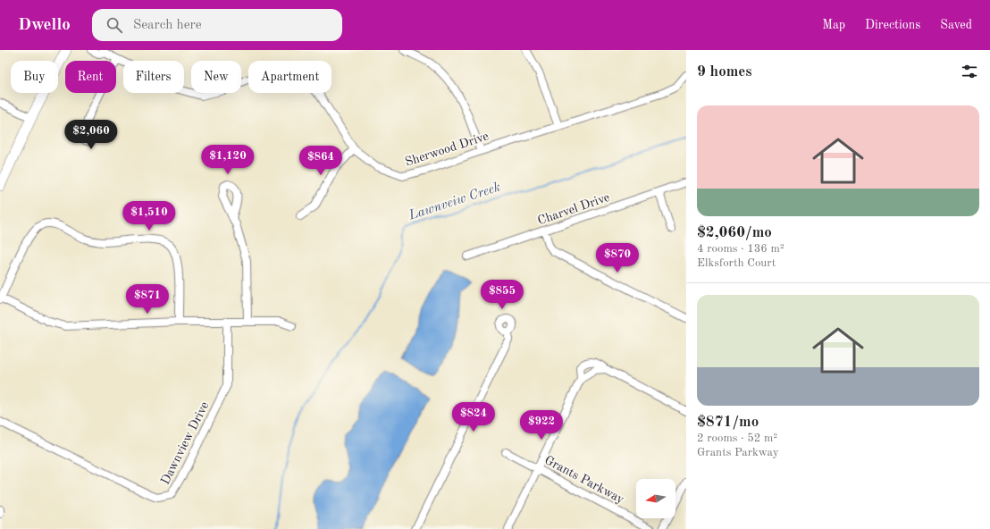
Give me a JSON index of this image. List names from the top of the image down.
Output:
{
  "streets": {
    "street": [
      "Sherwood Drive",
      "Charvel Drive",
      "Dawnview Drive",
      "Grants Parkway"
    ]
  },
  "water": ["Lawnveiw Creek"],
  "north": "left",
  "page": {
    "header": "Dwello",
    "search": "Search here",
    "nav": ["Map", "Directions", "Saved"],
    "heading": "9 homes",
    "chip": [
      "Buy",
      "Rent",
      "Filters",
      "New",
      "Apartment"
    ],
    "list": [
      {
        "name": "$2,060/mo",
        "note": "4 rooms · 136 m² · Elksforth Court"
      },
      {
        "name": "$871/mo",
        "note": "2 rooms · 52 m² · Grants Parkway"
      }
    ],
    "price": [
      "$2,060",
      "$1,120",
      "$864",
      "$1,510",
      "$870",
      "$855",
      "$871",
      "$824",
      "$922"
    ]
  }
}
